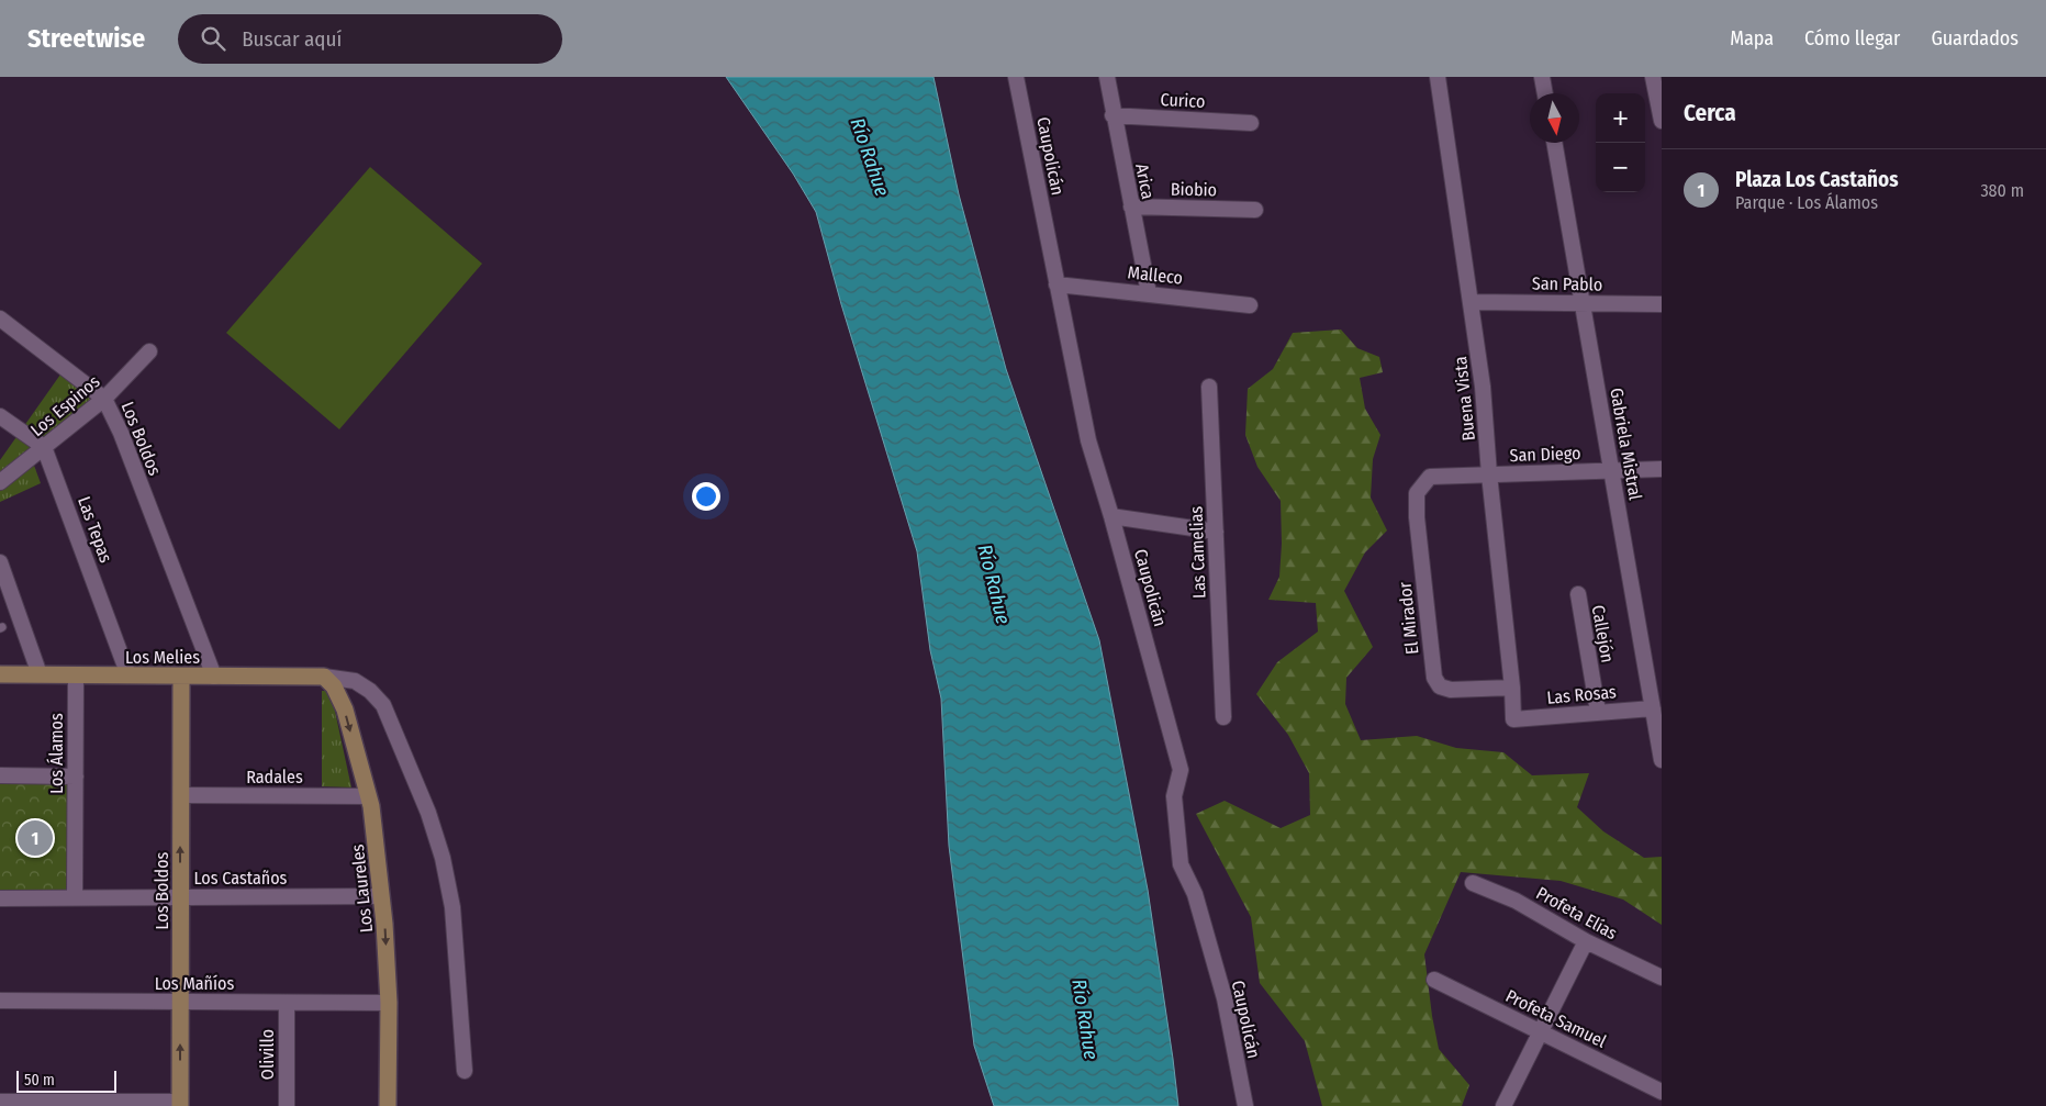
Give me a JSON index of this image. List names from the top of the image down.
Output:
{
  "streets": {
    "street": [
      "Curico",
      "Caupolicán",
      "Arica",
      "Biobio",
      "Malleco",
      "San Pablo",
      "Buena Vista",
      "Los Espinos",
      "Los Boldos",
      "Gabriela Mistral",
      "San Diego",
      "Las Tepas",
      "Las Camelias",
      "El Mirador",
      "Callejón",
      "Los Melies",
      "Las Rosas",
      "Los Álamos",
      "Radales",
      "Los Castaños",
      "Los Laureles",
      "Profeta Elías",
      "Los Mañíos",
      "Profeta Samuel",
      "Olivillo"
    ]
  },
  "crossings": [
    ["Curico", "Arica"],
    ["Caupolicán", "Malleco"],
    ["Arica", "Biobio"],
    ["Arica", "Malleco"],
    ["San Pablo", "Buena Vista"],
    ["San Pablo", "Gabriela Mistral"],
    ["Buena Vista", "San Diego"],
    ["Buena Vista", "El Mirador"],
    ["Buena Vista", "Las Rosas"],
    ["Los Espinos", "Los Boldos"],
    ["Los Espinos", "Las Tepas"],
    ["Los Boldos", "Los Melies"],
    ["Los Boldos", "Radales"],
    ["Los Boldos", "Los Castaños"],
    ["Los Boldos", "Los Mañíos"],
    ["Gabriela Mistral", "San Diego"],
    ["Gabriela Mistral", "Las Rosas"],
    ["San Diego", "El Mirador"],
    ["Las Tepas", "Los Melies"],
    ["Callejón", "Las Rosas"],
    ["Los Melies", "Los Álamos"],
    ["Los Melies", "Los Laureles"],
    ["Los Álamos", "Los Castaños"],
    ["Radales", "Los Laureles"],
    ["Los Castaños", "Los Laureles"],
    ["Los Laureles", "Los Mañíos"],
    ["Los Mañíos", "Olivillo"]
  ],
  "water": ["Río Rahue"],
  "scale_bar": "50 m",
  "north": "bottom",
  "page": {
    "header": "Streetwise",
    "search": "Buscar aquí",
    "nav": ["Mapa", "Cómo llegar", "Guardados"],
    "heading": "Cerca",
    "map_buttons": ["+", "−"],
    "list": [
      {
        "mark": "1",
        "name": "Plaza Los Castaños",
        "note": "Parque · Los Álamos",
        "value": "380 m"
      }
    ],
    "pins": "1",
    "scale": "50 m"
  }
}
